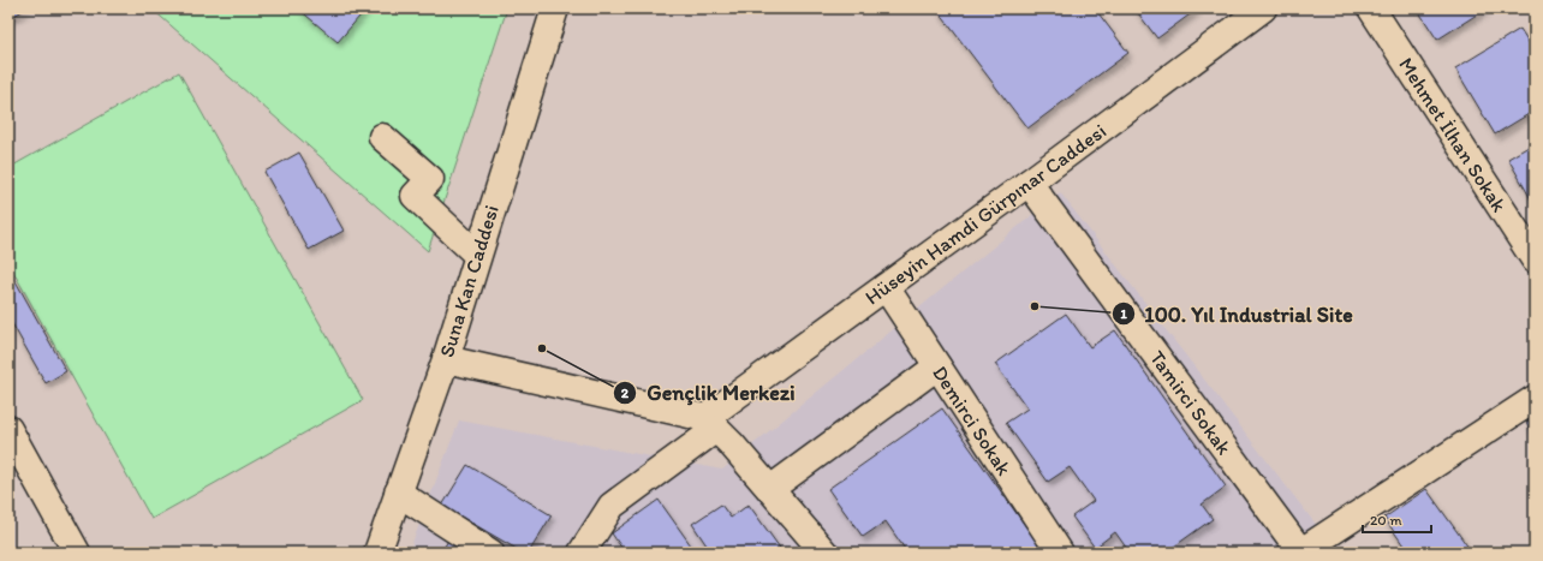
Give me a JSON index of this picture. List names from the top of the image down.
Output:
{
  "streets": {
    "street": [
      "Mehmet İlhan Sokak",
      "Hüseyin Hamdi Gürpınar Caddesi",
      "Suna Kan Caddesi",
      "Tamirci Sokak",
      "Demirci Sokak"
    ]
  },
  "crossings": [
    ["Hüseyin Hamdi Gürpınar Caddesi", "Tamirci Sokak"],
    ["Hüseyin Hamdi Gürpınar Caddesi", "Demirci Sokak"]
  ],
  "places": ["100. Yıl Industrial Site", "Gençlik Merkezi"],
  "scale_bar": "20 m"
}
